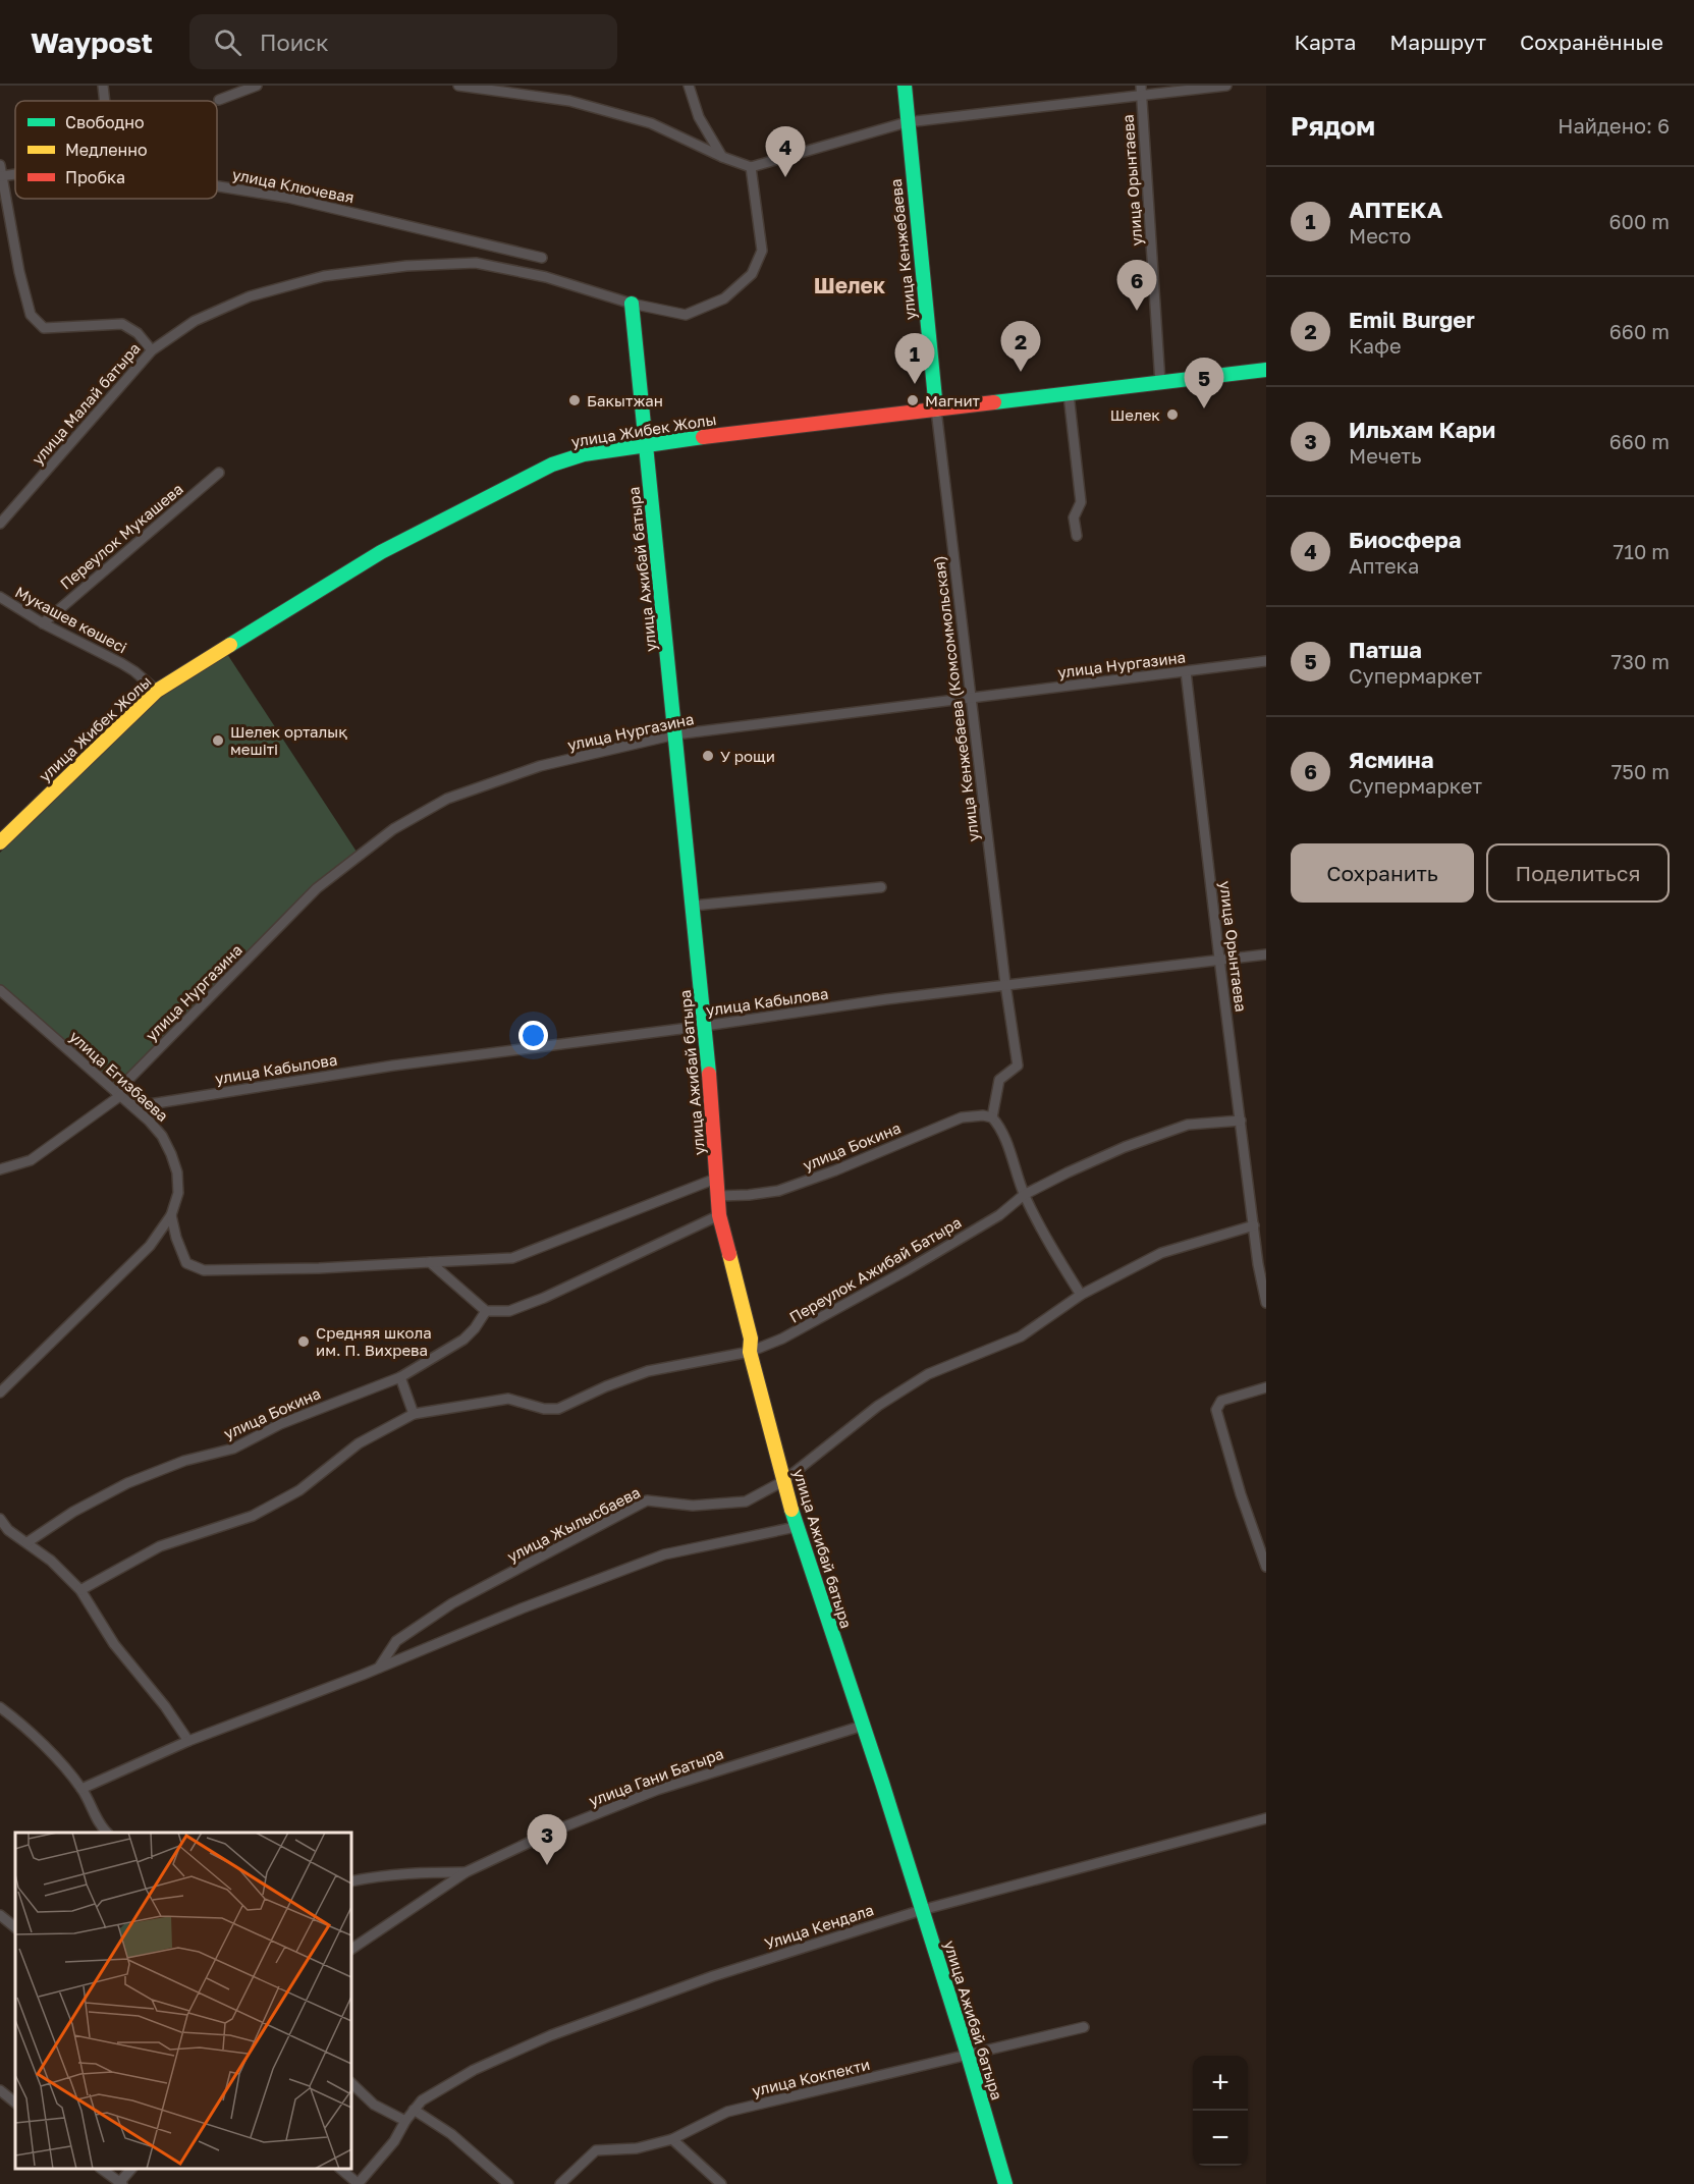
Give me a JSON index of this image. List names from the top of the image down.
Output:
{
  "streets": {
    "street": [
      "улица Орынтаева",
      "улица Ключевая",
      "улица Кенжебаева",
      "улица Малай батыра",
      "улица Жибек Жолы",
      "Переулок Мукашева",
      "улица Ажибай батыра",
      "Мукашев көшесі",
      "улица Нургазина",
      "улица Кенжебаева (Комсоммольская)",
      "улица Кабылова",
      "улица Егизбаева",
      "улица Бокина",
      "Переулок Ажибай Батыра",
      "улица Жылысбаева",
      "улица Гани Батыра",
      "Улица Кендала",
      "улица Кокпекти"
    ]
  },
  "crossings": [
    ["улица Орынтаева", "улица Жибек Жолы"],
    ["улица Орынтаева", "улица Нургазина"],
    ["улица Орынтаева", "улица Кабылова"],
    ["улица Орынтаева", "Переулок Ажибай Батыра"],
    ["улица Орынтаева", "улица Жылысбаева"],
    ["улица Кенжебаева", "улица Жибек Жолы"],
    ["улица Кенжебаева", "улица Кенжебаева (Комсоммольская)"],
    ["улица Малай батыра", "улица Ажибай батыра"],
    ["улица Жибек Жолы", "улица Ажибай батыра"],
    ["улица Жибек Жолы", "Мукашев көшесі"],
    ["улица Жибек Жолы", "улица Кенжебаева (Комсоммольская)"],
    ["Переулок Мукашева", "Мукашев көшесі"],
    ["улица Ажибай батыра", "улица Нургазина"],
    ["улица Ажибай батыра", "улица Кабылова"],
    ["улица Ажибай батыра", "улица Бокина"],
    ["улица Ажибай батыра", "Переулок Ажибай Батыра"],
    ["улица Ажибай батыра", "улица Жылысбаева"],
    ["улица Ажибай батыра", "улица Гани Батыра"],
    ["улица Ажибай батыра", "Улица Кендала"],
    ["улица Ажибай батыра", "улица Кокпекти"],
    ["улица Нургазина", "улица Кенжебаева (Комсоммольская)"],
    ["улица Нургазина", "улица Кабылова"],
    ["улица Нургазина", "улица Егизбаева"],
    ["улица Кенжебаева (Комсоммольская)", "улица Кабылова"],
    ["улица Кабылова", "улица Егизбаева"]
  ],
  "districts": ["Шелек"],
  "places": [
    "Бакытжан",
    "Магнит",
    "Шелек",
    "Шелек орталық мешіті",
    "У рощи",
    "Средняя школа им. П. Вихрева"
  ],
  "legend": ["Свободно", "Медленно", "Пробка"],
  "page": {
    "header": "Waypost",
    "search": "Поиск",
    "nav": ["Карта", "Маршрут", "Сохранённые"],
    "heading": ["Рядом", "Найдено: 6"],
    "pins": [
      "4",
      "6",
      "2",
      "1",
      "5",
      "3"
    ],
    "list": [
      {
        "mark": "1",
        "name": "АПТЕКА",
        "note": "Место",
        "value": "600 m"
      },
      {
        "mark": "2",
        "name": "Emil Burger",
        "note": "Кафе",
        "value": "660 m"
      },
      {
        "mark": "3",
        "name": "Ильхам Кари",
        "note": "Мечеть",
        "value": "660 m"
      },
      {
        "mark": "4",
        "name": "Биосфера",
        "note": "Аптека",
        "value": "710 m"
      },
      {
        "mark": "5",
        "name": "Патша",
        "note": "Супермаркет",
        "value": "730 m"
      },
      {
        "mark": "6",
        "name": "Ясмина",
        "note": "Супермаркет",
        "value": "750 m"
      }
    ],
    "buttons": ["Сохранить", "Поделиться"],
    "map_buttons": ["+", "−"]
  }
}
